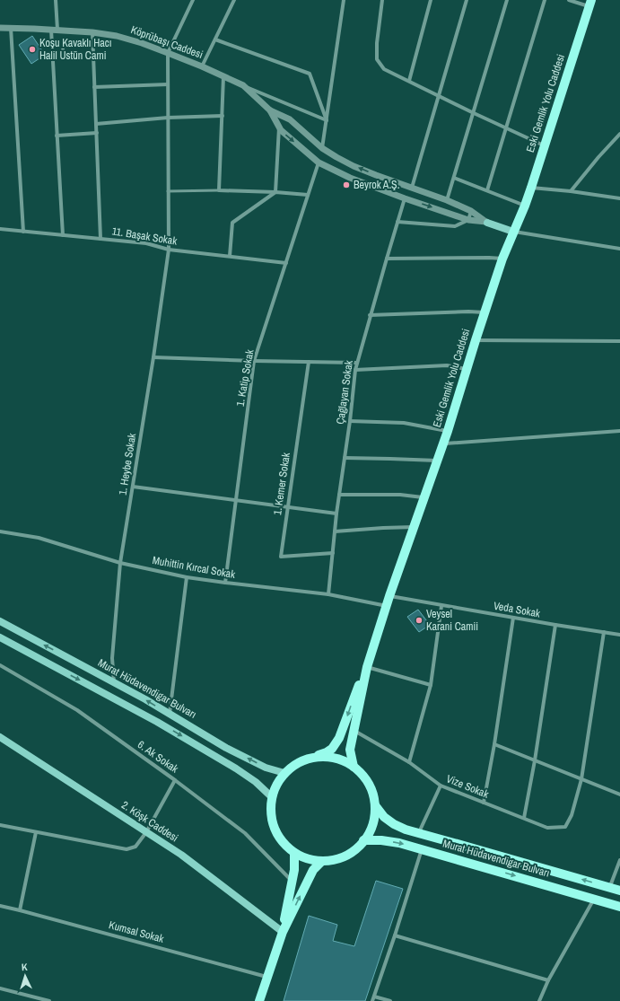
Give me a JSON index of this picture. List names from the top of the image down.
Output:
{
  "streets": {
    "main road": [
      "Köprübaşı Caddesi",
      "Eski Gemlik Yolu Caddesi",
      "Murat Hüdavendigar Bulvarı",
      "2. Köşk Caddesi"
    ],
    "street": [
      "11. Başak Sokak",
      "1. Katip Sokak",
      "Çağlayan Sokak",
      "1. Heybe Sokak",
      "1. Kemer Sokak",
      "Muhittin Kırcal Sokak",
      "Veda Sokak",
      "6. Ak Sokak",
      "Vize Sokak",
      "Kumsal Sokak"
    ]
  },
  "crossings": [
    ["Köprübaşı Caddesi", "Eski Gemlik Yolu Caddesi"],
    ["Köprübaşı Caddesi", "1. Katip Sokak"],
    ["Köprübaşı Caddesi", "Çağlayan Sokak"],
    ["Köprübaşı Caddesi", "1. Heybe Sokak"],
    ["Eski Gemlik Yolu Caddesi", "Muhittin Kırcal Sokak"],
    ["Eski Gemlik Yolu Caddesi", "Veda Sokak"],
    ["Eski Gemlik Yolu Caddesi", "Murat Hüdavendigar Bulvarı"],
    ["Eski Gemlik Yolu Caddesi", "Vize Sokak"],
    ["11. Başak Sokak", "1. Katip Sokak"],
    ["11. Başak Sokak", "1. Heybe Sokak"],
    ["1. Katip Sokak", "Muhittin Kırcal Sokak"],
    ["Çağlayan Sokak", "1. Kemer Sokak"],
    ["Çağlayan Sokak", "Muhittin Kırcal Sokak"],
    ["1. Heybe Sokak", "Muhittin Kırcal Sokak"],
    ["1. Heybe Sokak", "Murat Hüdavendigar Bulvarı"]
  ],
  "places": ["Koşu Kavaklı Hacı Halil Üstün Cami", "Beyrok A.Ş.", "Veysel Karani Camii"],
  "north": "top"
}
